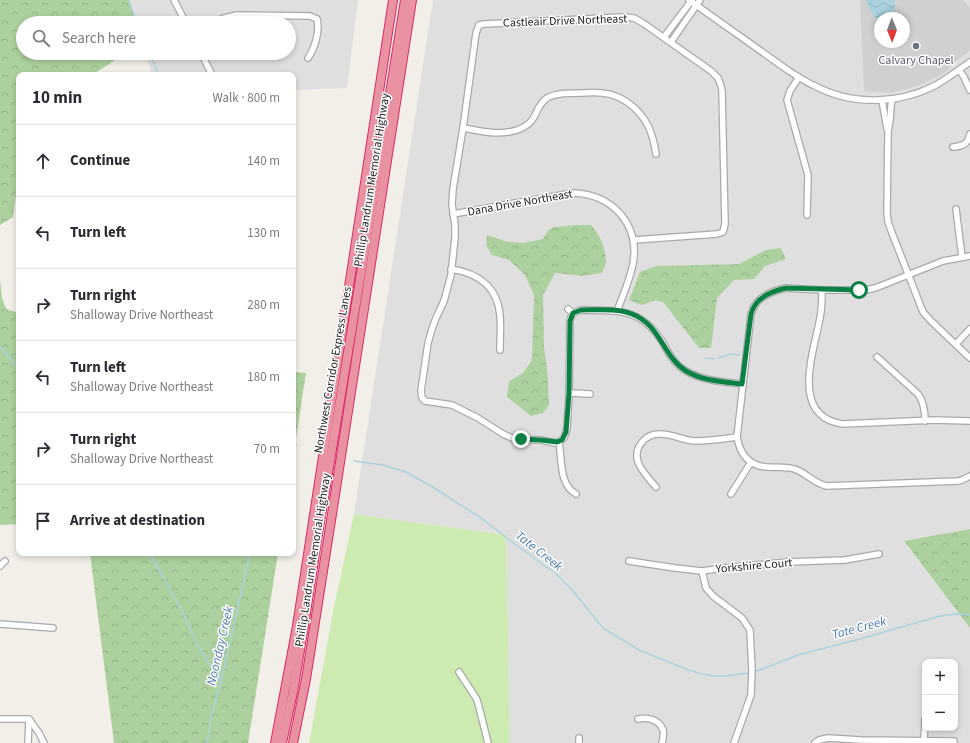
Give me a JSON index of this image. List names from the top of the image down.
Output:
{
  "streets": {
    "highway": ["Phillip Landrum Memorial Highway", "Northwest Corridor Express Lanes"],
    "street": ["Castleair Drive Northeast", "Dana Drive Northeast", "Yorkshire Court"]
  },
  "crossings": [
    ["Castleair Drive Northeast", "Dana Drive Northeast"]
  ],
  "water": ["Tate Creek", "Noonday Creek"],
  "places": ["Calvary Chapel"],
  "north": "bottom",
  "page": {
    "search": "Search here",
    "heading": ["10 min", "Walk · 800 m"],
    "list": [
      ["Continue", "140 m"],
      ["Turn left", "130 m"],
      ["Turn right", "Shalloway Drive Northeast", "280 m"],
      ["Turn left", "Shalloway Drive Northeast", "180 m"],
      ["Turn right", "Shalloway Drive Northeast", "70 m"],
      "Arrive at destination"
    ],
    "map_buttons": ["+", "−"]
  }
}
